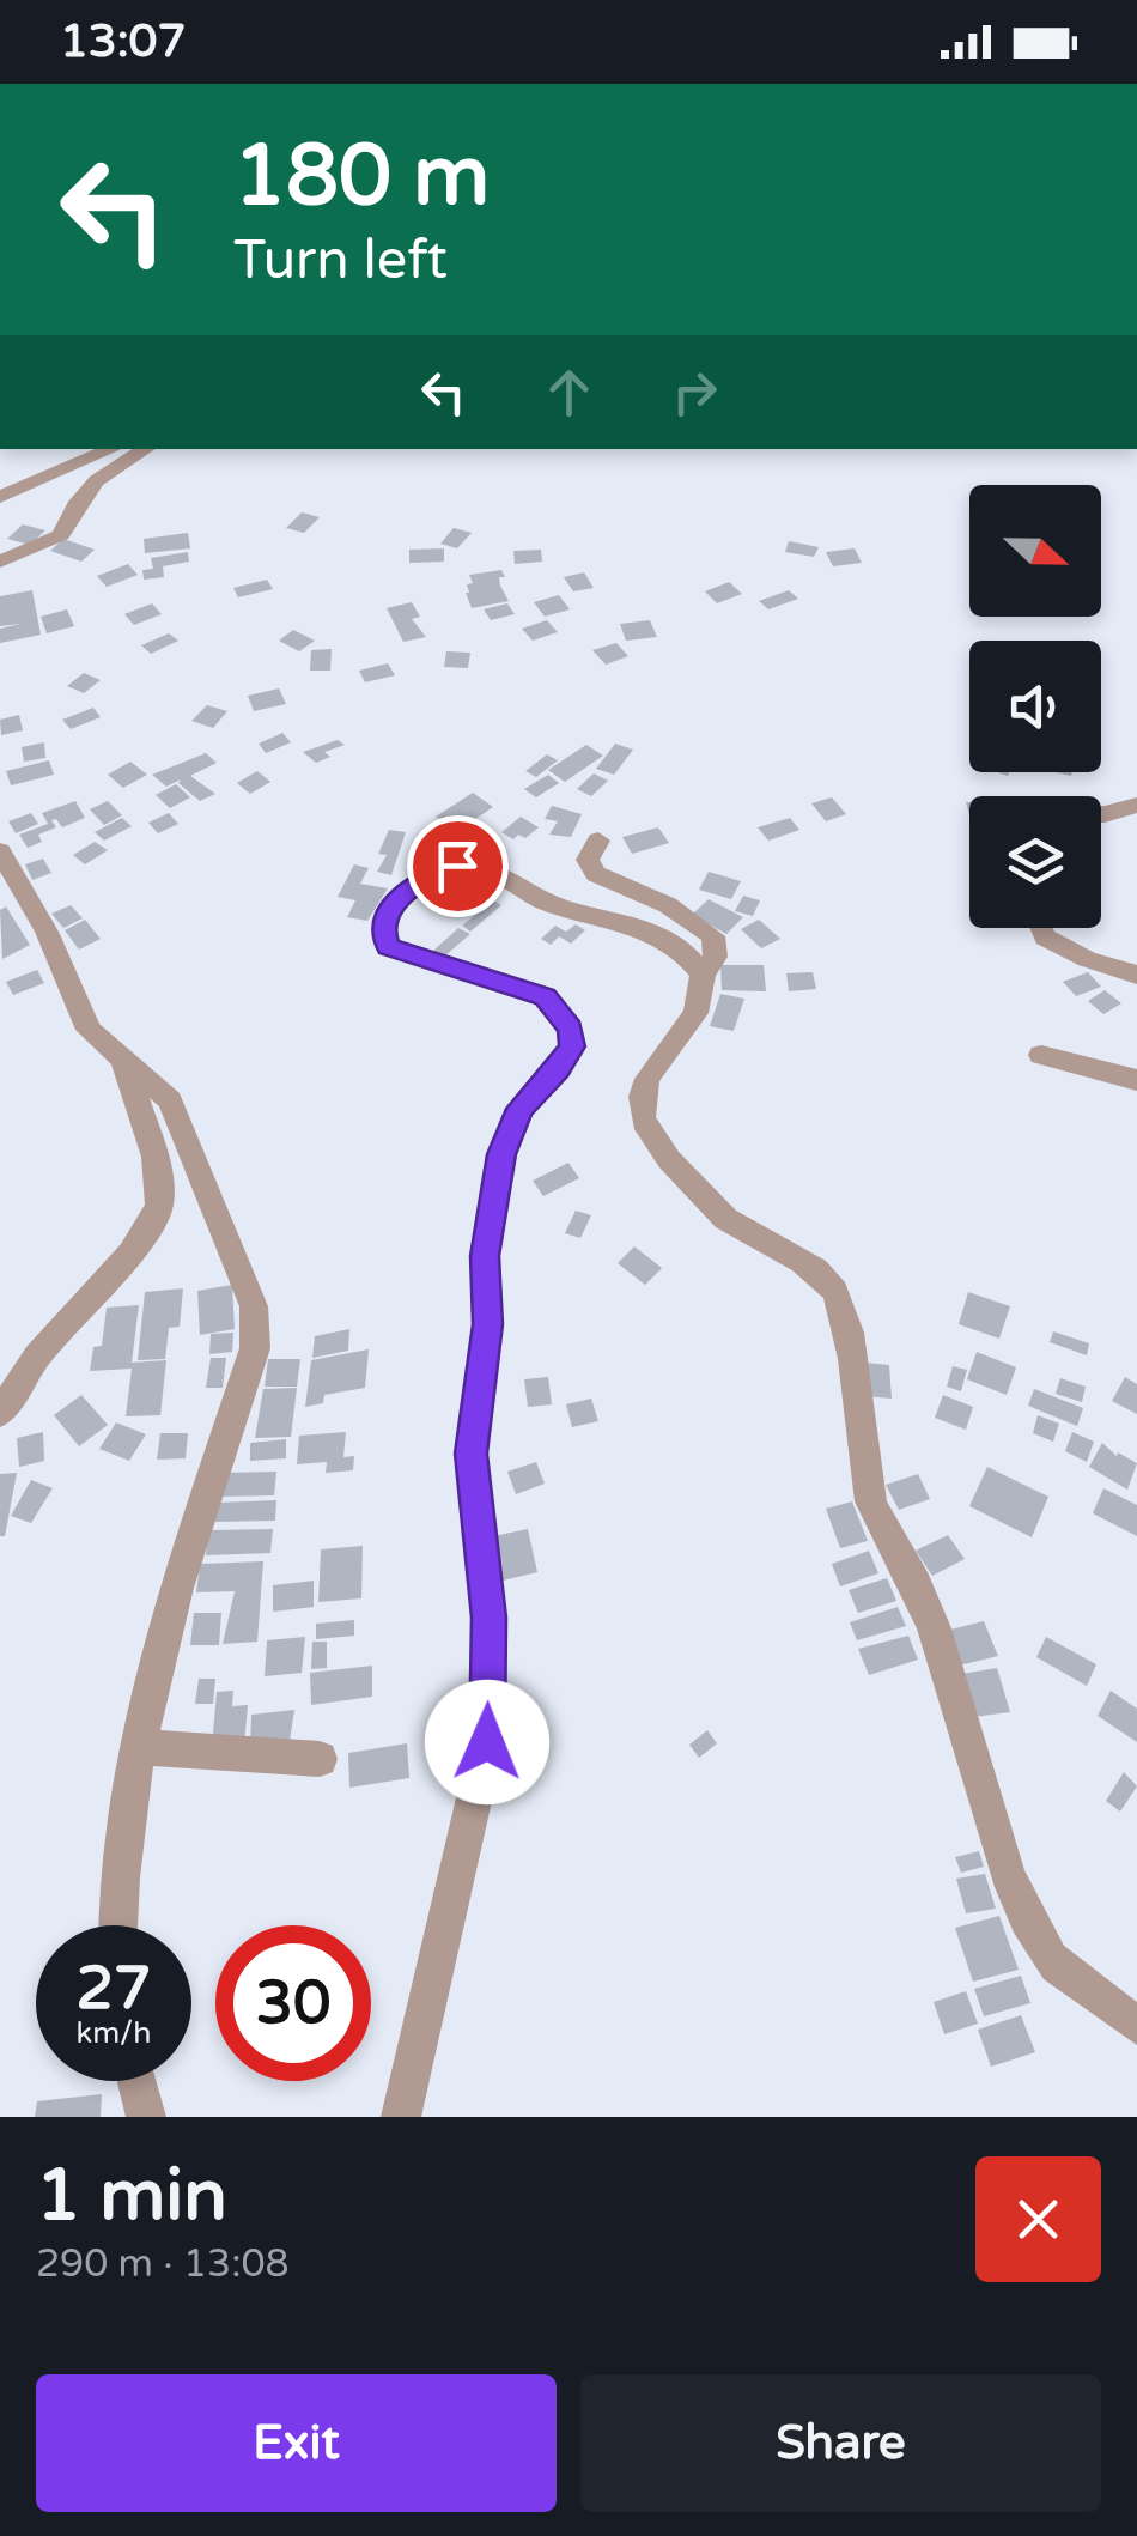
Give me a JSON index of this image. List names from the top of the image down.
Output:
{
  "north": "right",
  "page": {
    "status": "13:07",
    "turn": ["180 m", "Turn left"],
    "speed": "27 km/h",
    "limit": "30",
    "heading": ["1 min", "290 m · 13:08"],
    "buttons": ["Exit", "Share"]
  }
}
